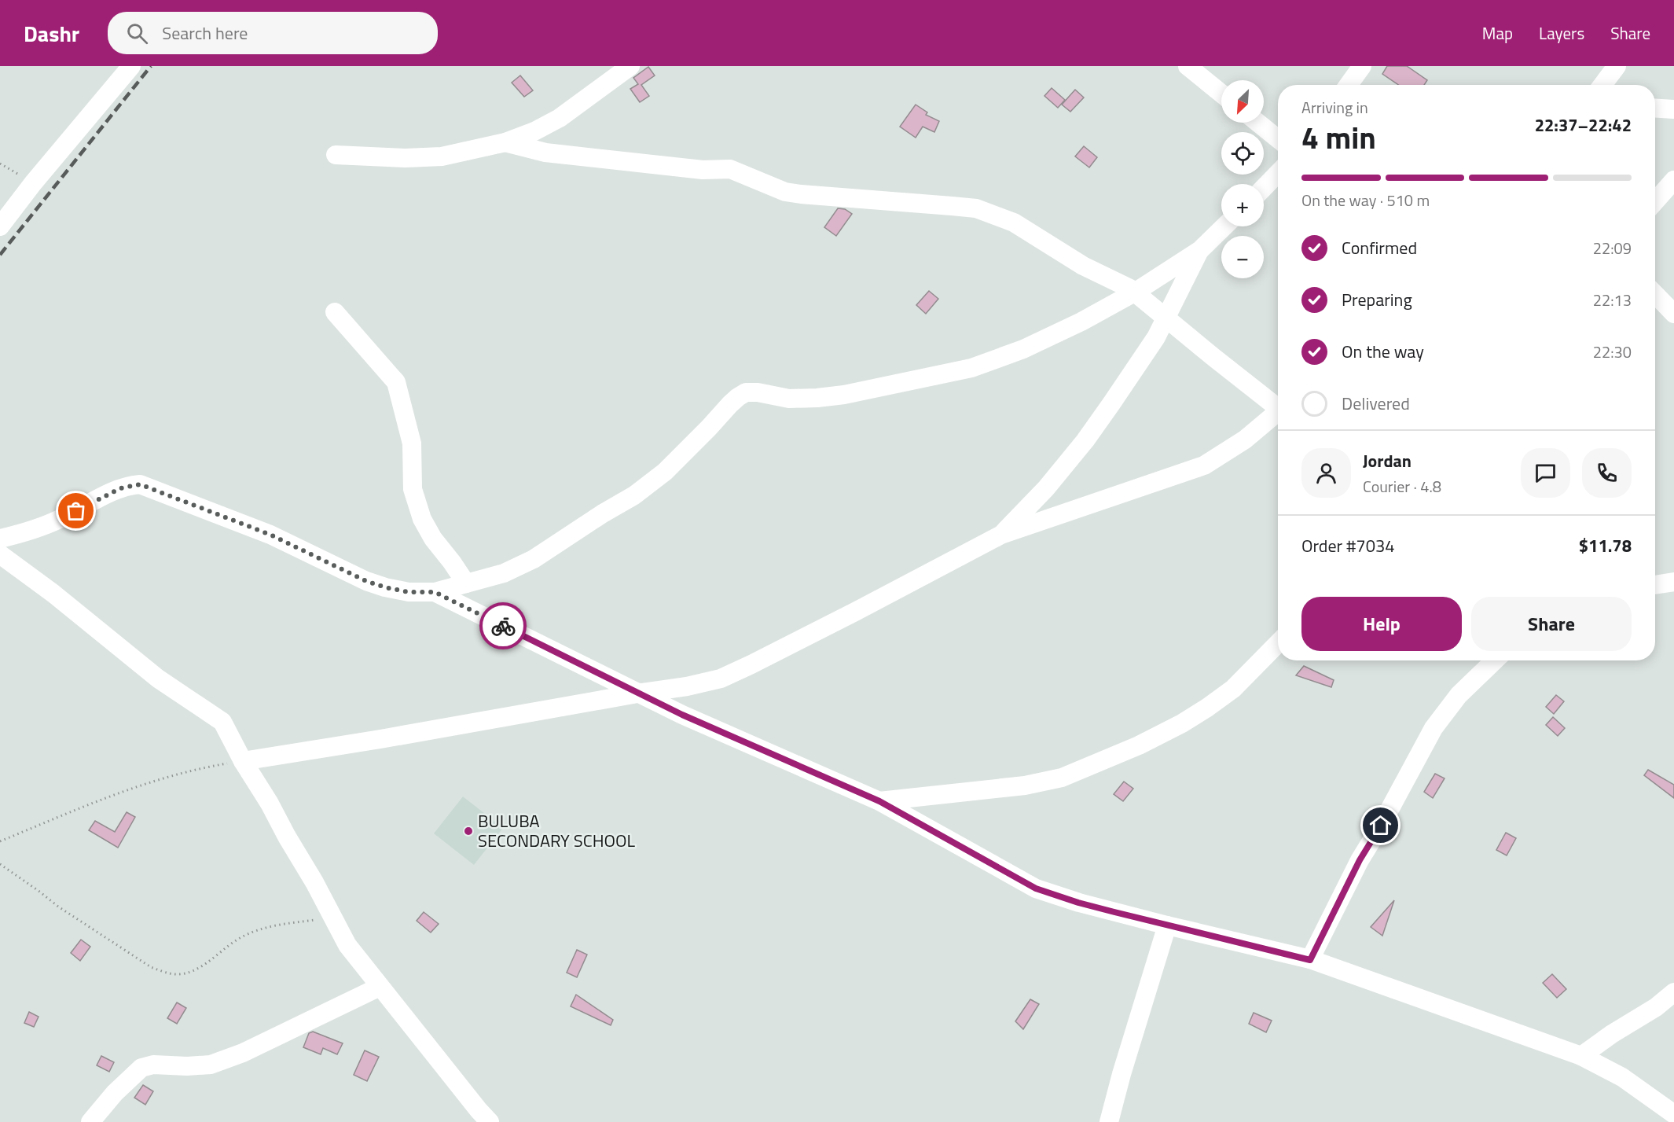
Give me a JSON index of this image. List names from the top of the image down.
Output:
{
  "places": ["BULUBA SECONDARY SCHOOL"],
  "north": "bottom left",
  "page": {
    "header": "Dashr",
    "search": "Search here",
    "nav": ["Map", "Layers", "Share"],
    "map_buttons": ["+", "−"],
    "heading": ["4 min", "Arriving in", "22:37–22:42"],
    "panel": [
      "Jordan",
      "Courier · 4.8",
      "Order #7034",
      "$11.78"
    ],
    "bar": "On the way · 510 m",
    "list": [
      ["Confirmed", "22:09"],
      ["Preparing", "22:13"],
      ["On the way", "22:30"],
      "Delivered"
    ],
    "buttons": ["Help", "Share"]
  }
}
